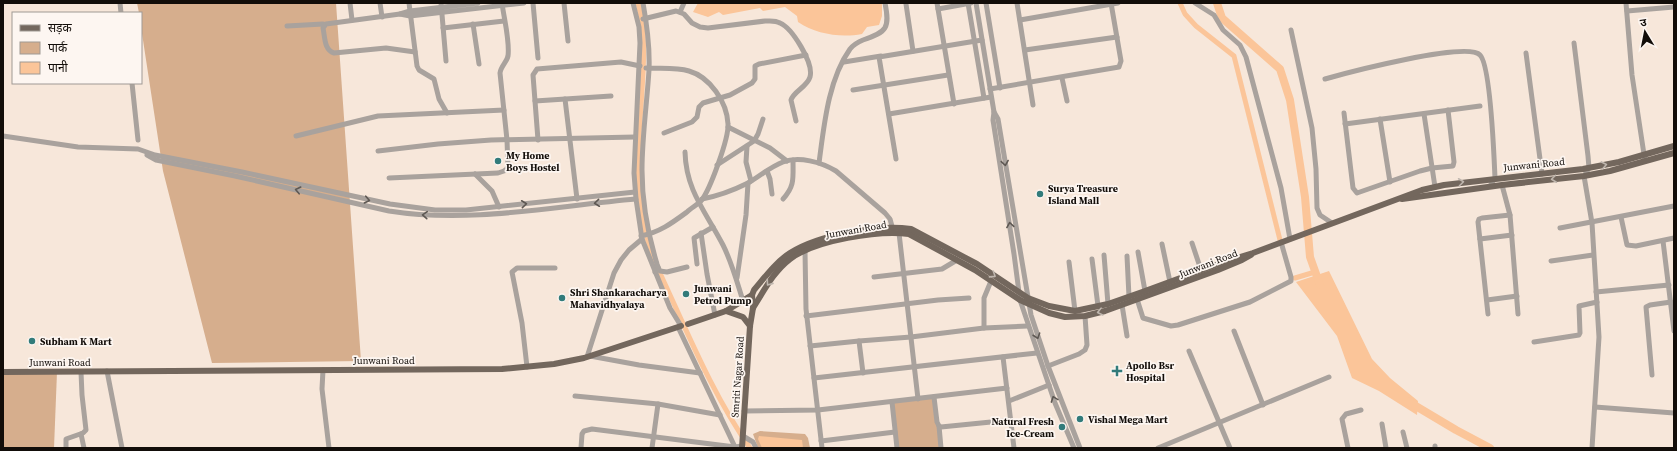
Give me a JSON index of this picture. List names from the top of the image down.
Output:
{
  "streets": {
    "main road": ["Junwani Road", "Smriti Nagar Road"]
  },
  "crossings": [
    ["Junwani Road", "Smriti Nagar Road"]
  ],
  "places": {
    "other": [
      "My Home Boys Hostel",
      "Surya Treasure Island Mall",
      "Junwani Petrol Pump",
      "Shri Shankaracharya Mahavidhyalaya",
      "Subham K Mart",
      "Vishal Mega Mart",
      "Natural Fresh Ice-Cream"
    ],
    "health": ["Apollo Bsr Hospital"]
  },
  "legend": ["सड़क", "पार्क", "पानी"],
  "north": "top"
}
